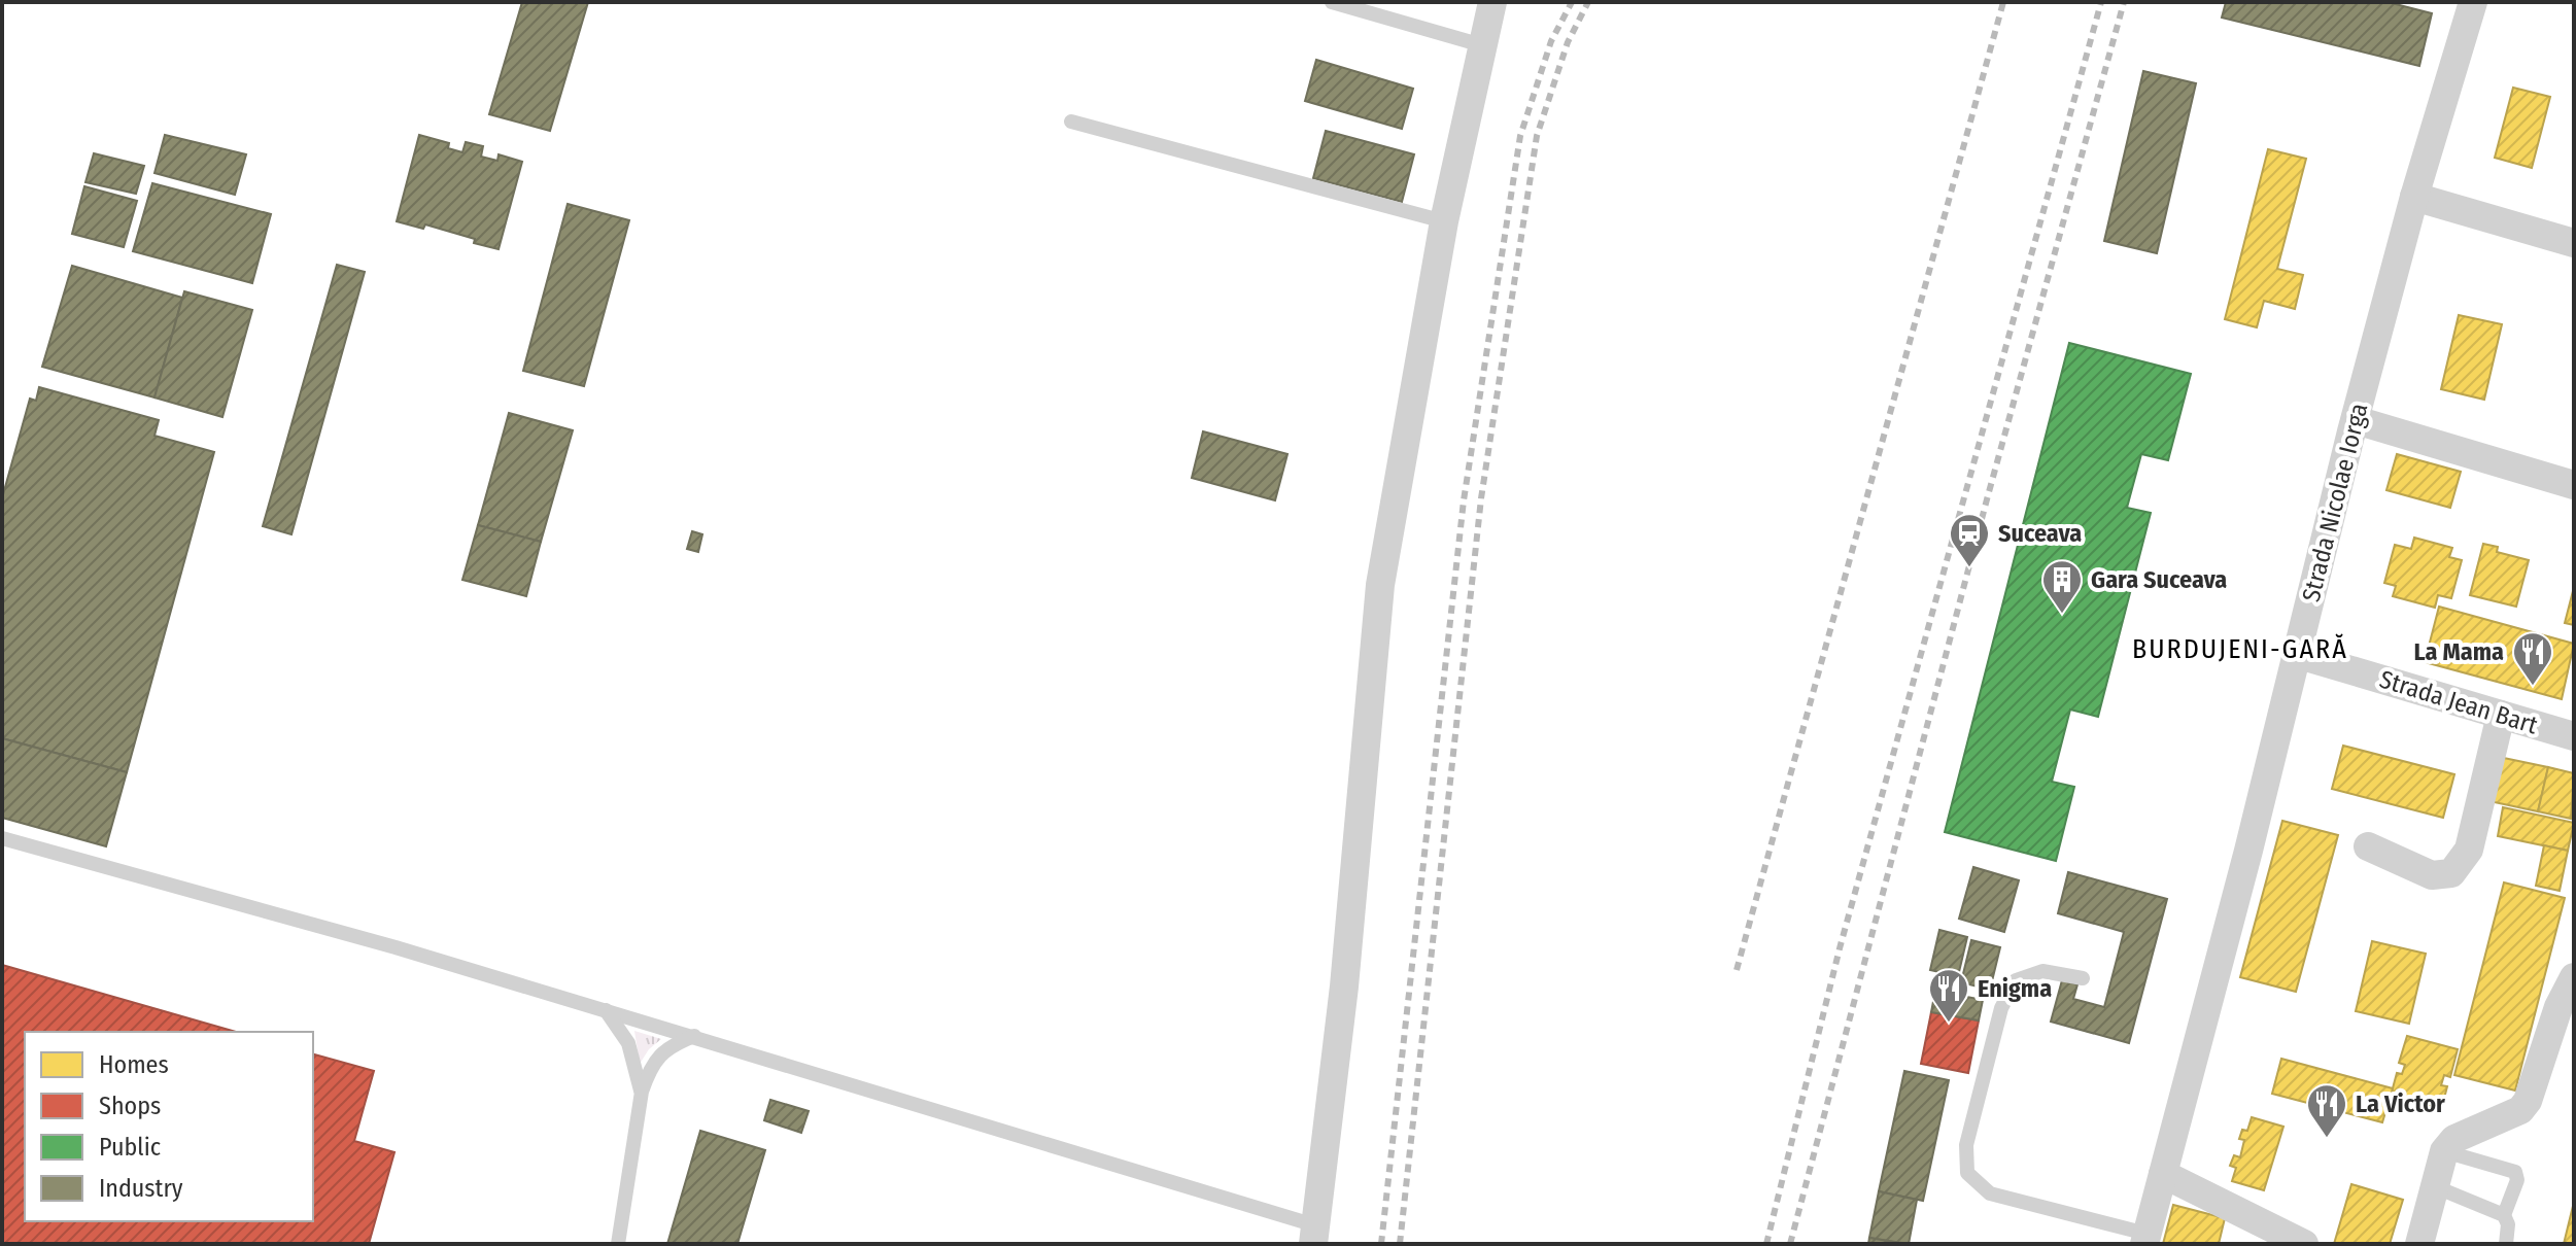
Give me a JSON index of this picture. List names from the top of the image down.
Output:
{
  "streets": {
    "street": ["Strada Nicolae Iorga", "Strada Jean Bart"]
  },
  "crossings": [
    ["Strada Nicolae Iorga", "Strada Jean Bart"]
  ],
  "districts": ["BURDUJENI-GARĂ"],
  "places": {
    "station": ["Suceava"],
    "building": ["Gara Suceava"],
    "restaurant": ["La Mama", "Enigma", "La Victor"]
  },
  "legend": [
    "Homes",
    "Shops",
    "Public",
    "Industry"
  ]
}
